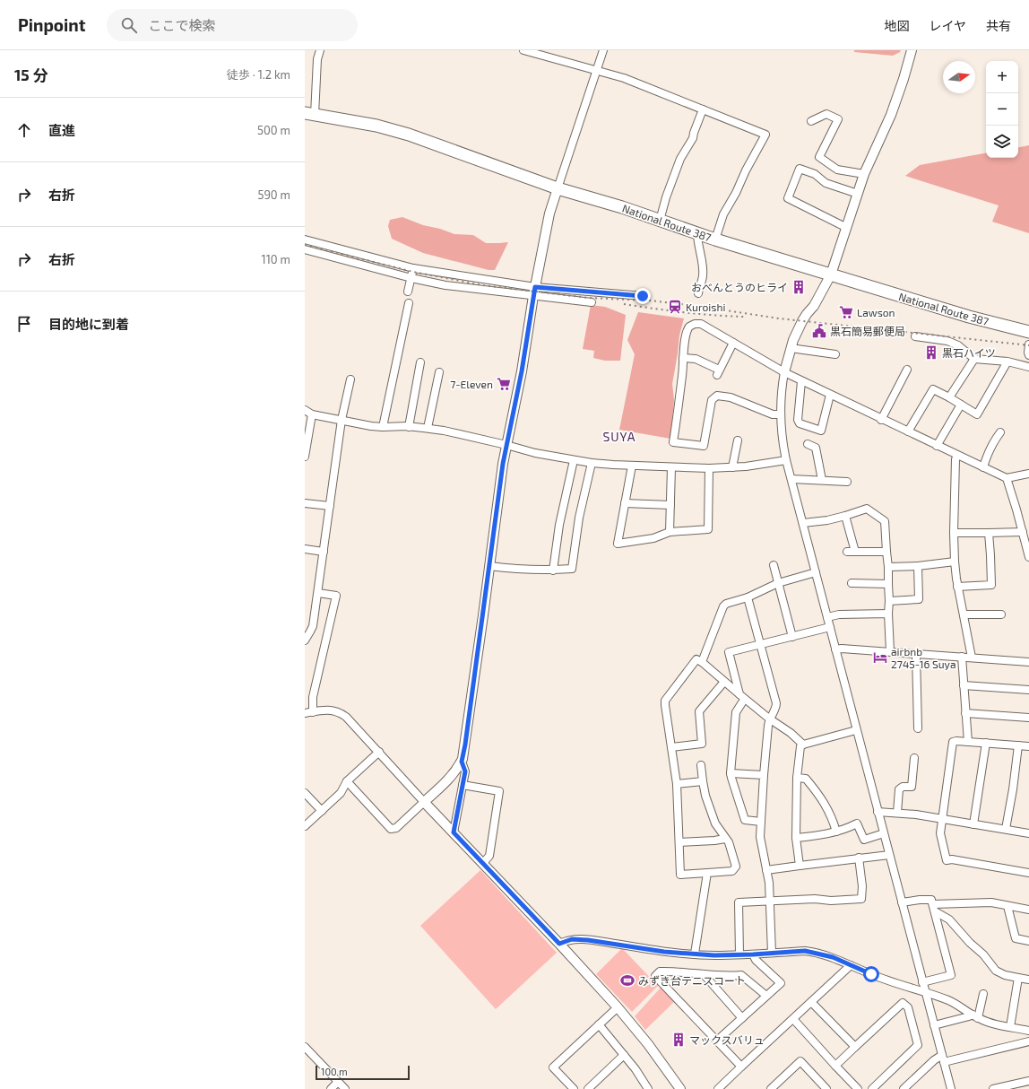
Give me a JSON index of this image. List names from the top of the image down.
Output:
{
  "streets": {
    "highway": ["National Route 387"]
  },
  "districts": ["SUYA"],
  "places": {
    "building": ["おべんとうのヒライ", "黒石ハイツ", "マックスバリュ"],
    "station": ["Kuroishi"],
    "supermarket": ["Lawson", "7-Eleven"],
    "public building": ["黒石簡易郵便局"],
    "hotel": ["airbnb 2745-16 Suya"],
    "sports": ["みずき台テニスコート"]
  },
  "scale_bar": "100 m",
  "north": "right",
  "page": {
    "header": "Pinpoint",
    "search": "ここで検索",
    "nav": ["地図", "レイヤ", "共有"],
    "heading": ["15 分", "徒歩 · 1.2 km"],
    "map_buttons": ["+", "−"],
    "list": [
      ["直進", "500 m"],
      ["右折", "590 m"],
      ["右折", "110 m"],
      "目的地に到着"
    ],
    "scale": "100 m"
  }
}
